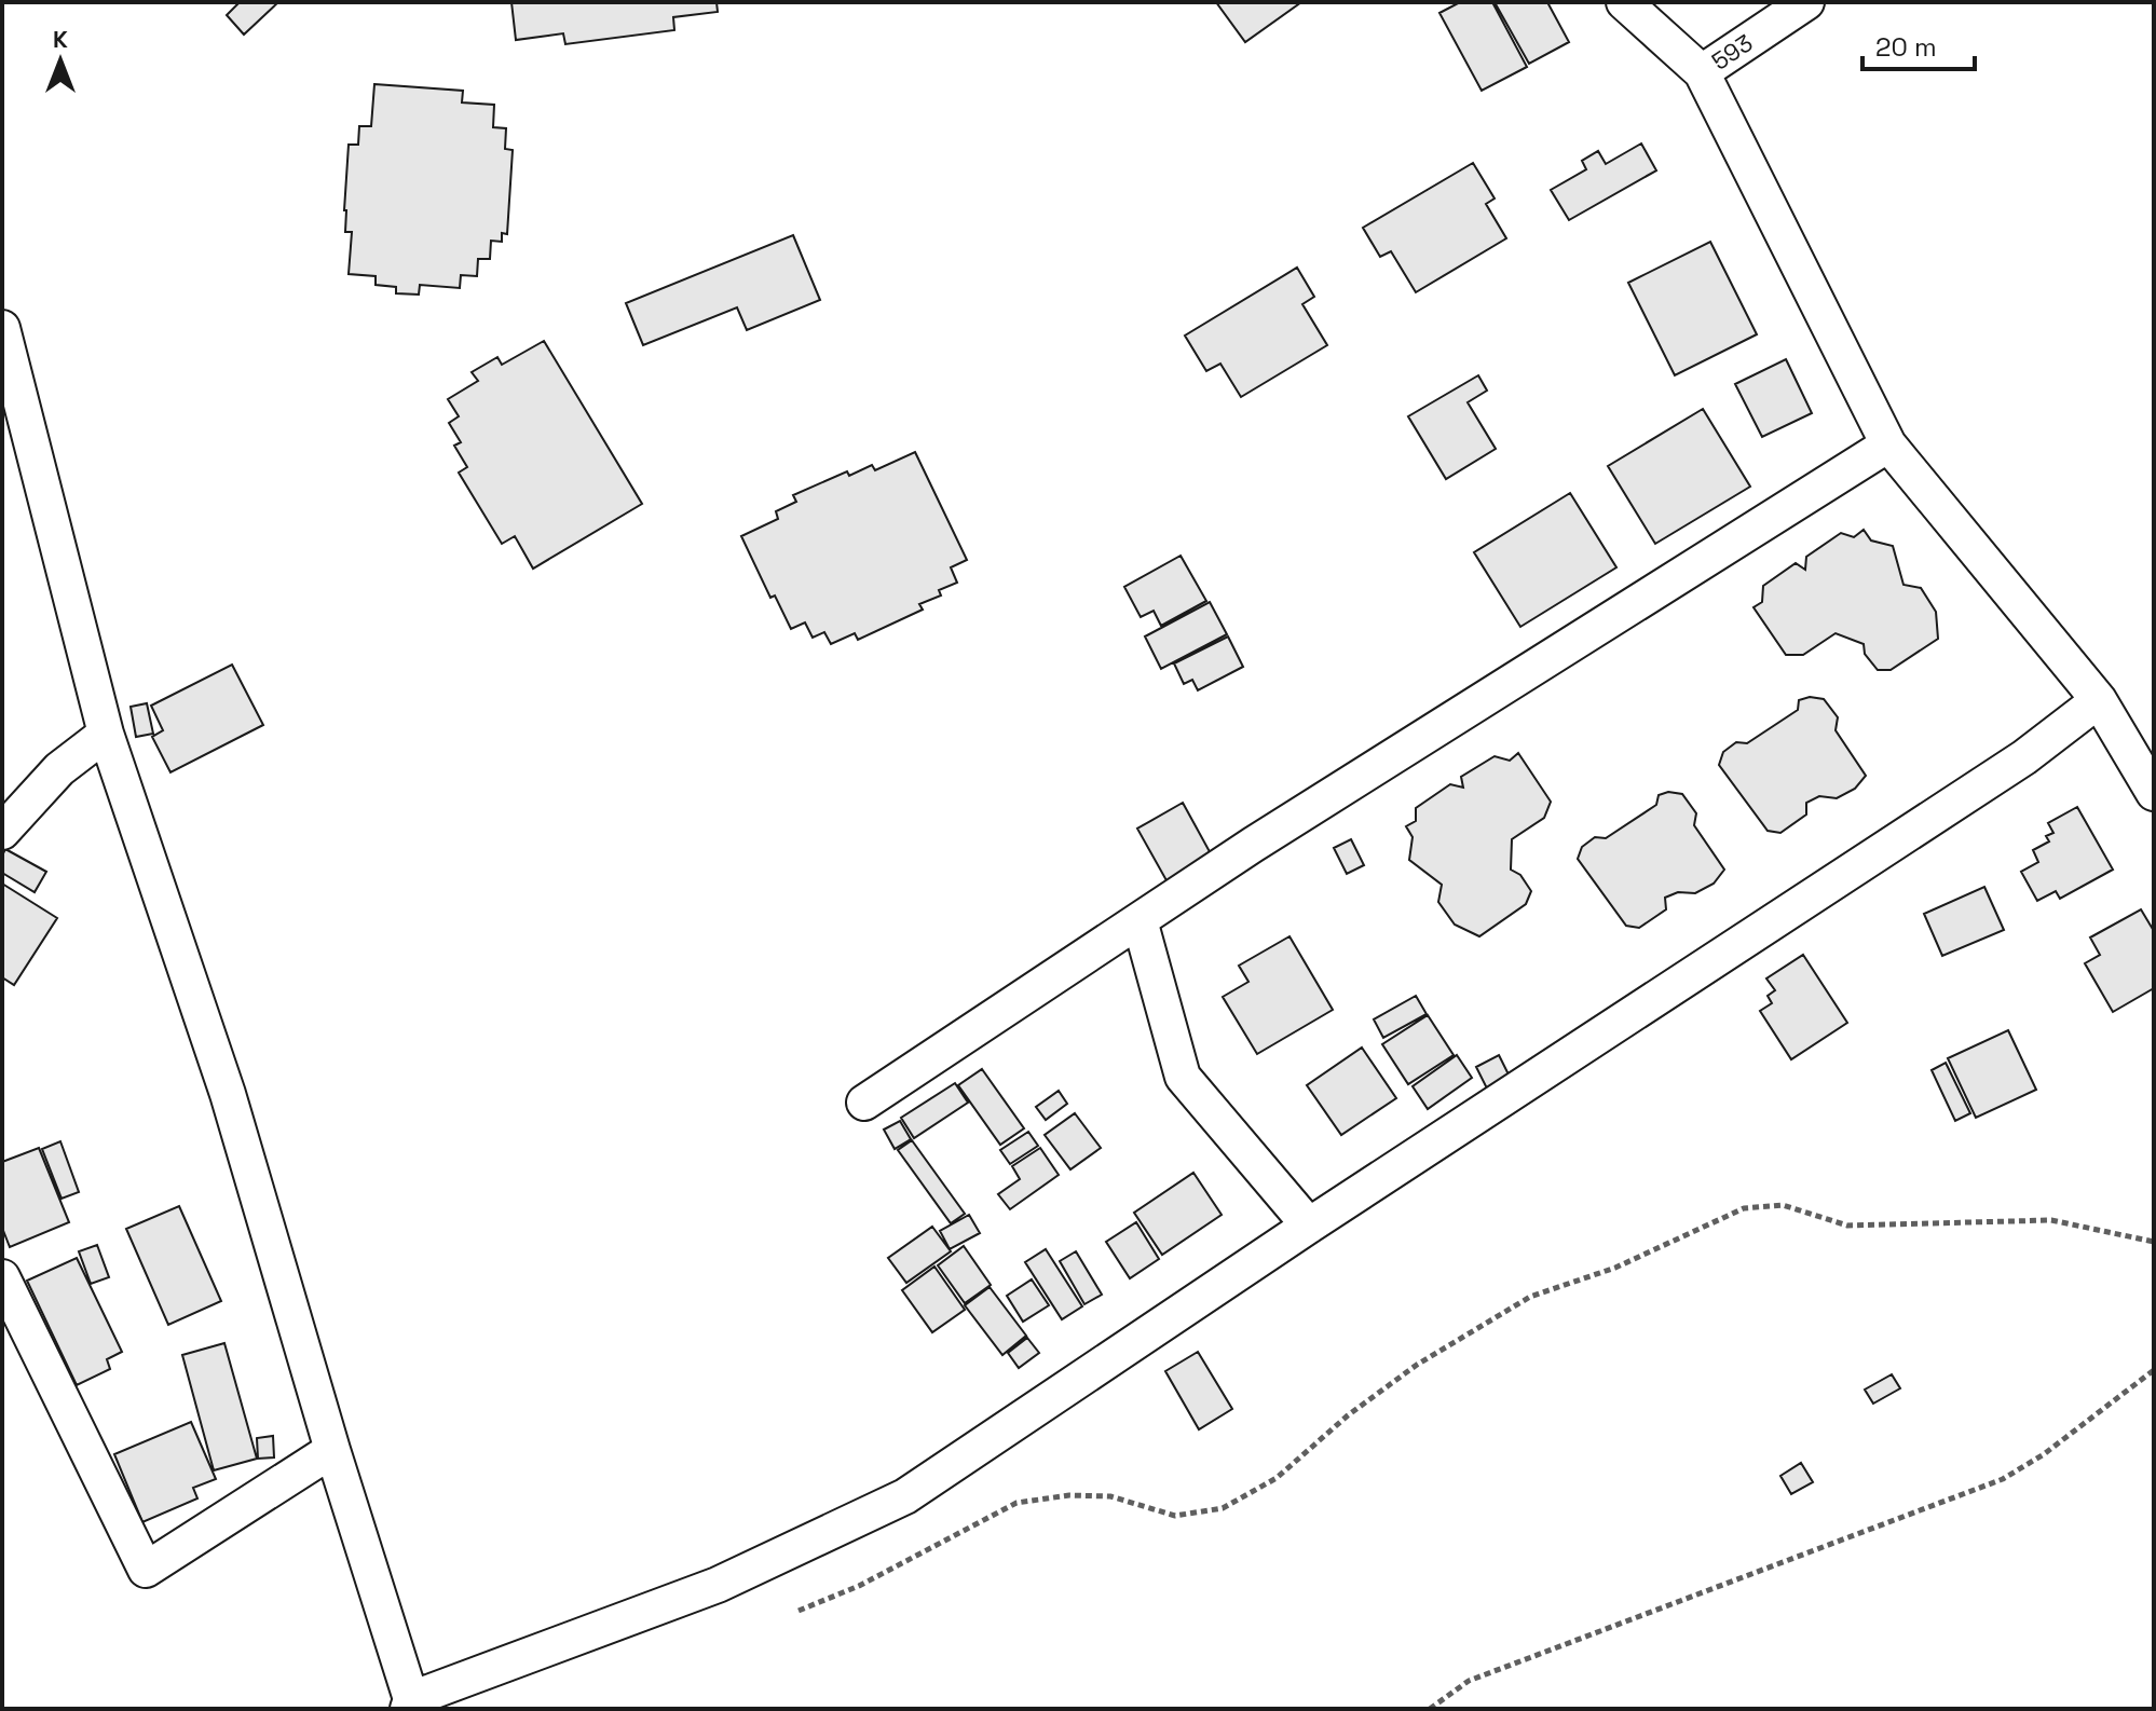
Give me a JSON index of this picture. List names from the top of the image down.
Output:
{
  "streets": {
    "street": ["593"]
  },
  "scale_bar": "20 m",
  "north": "top"
}
